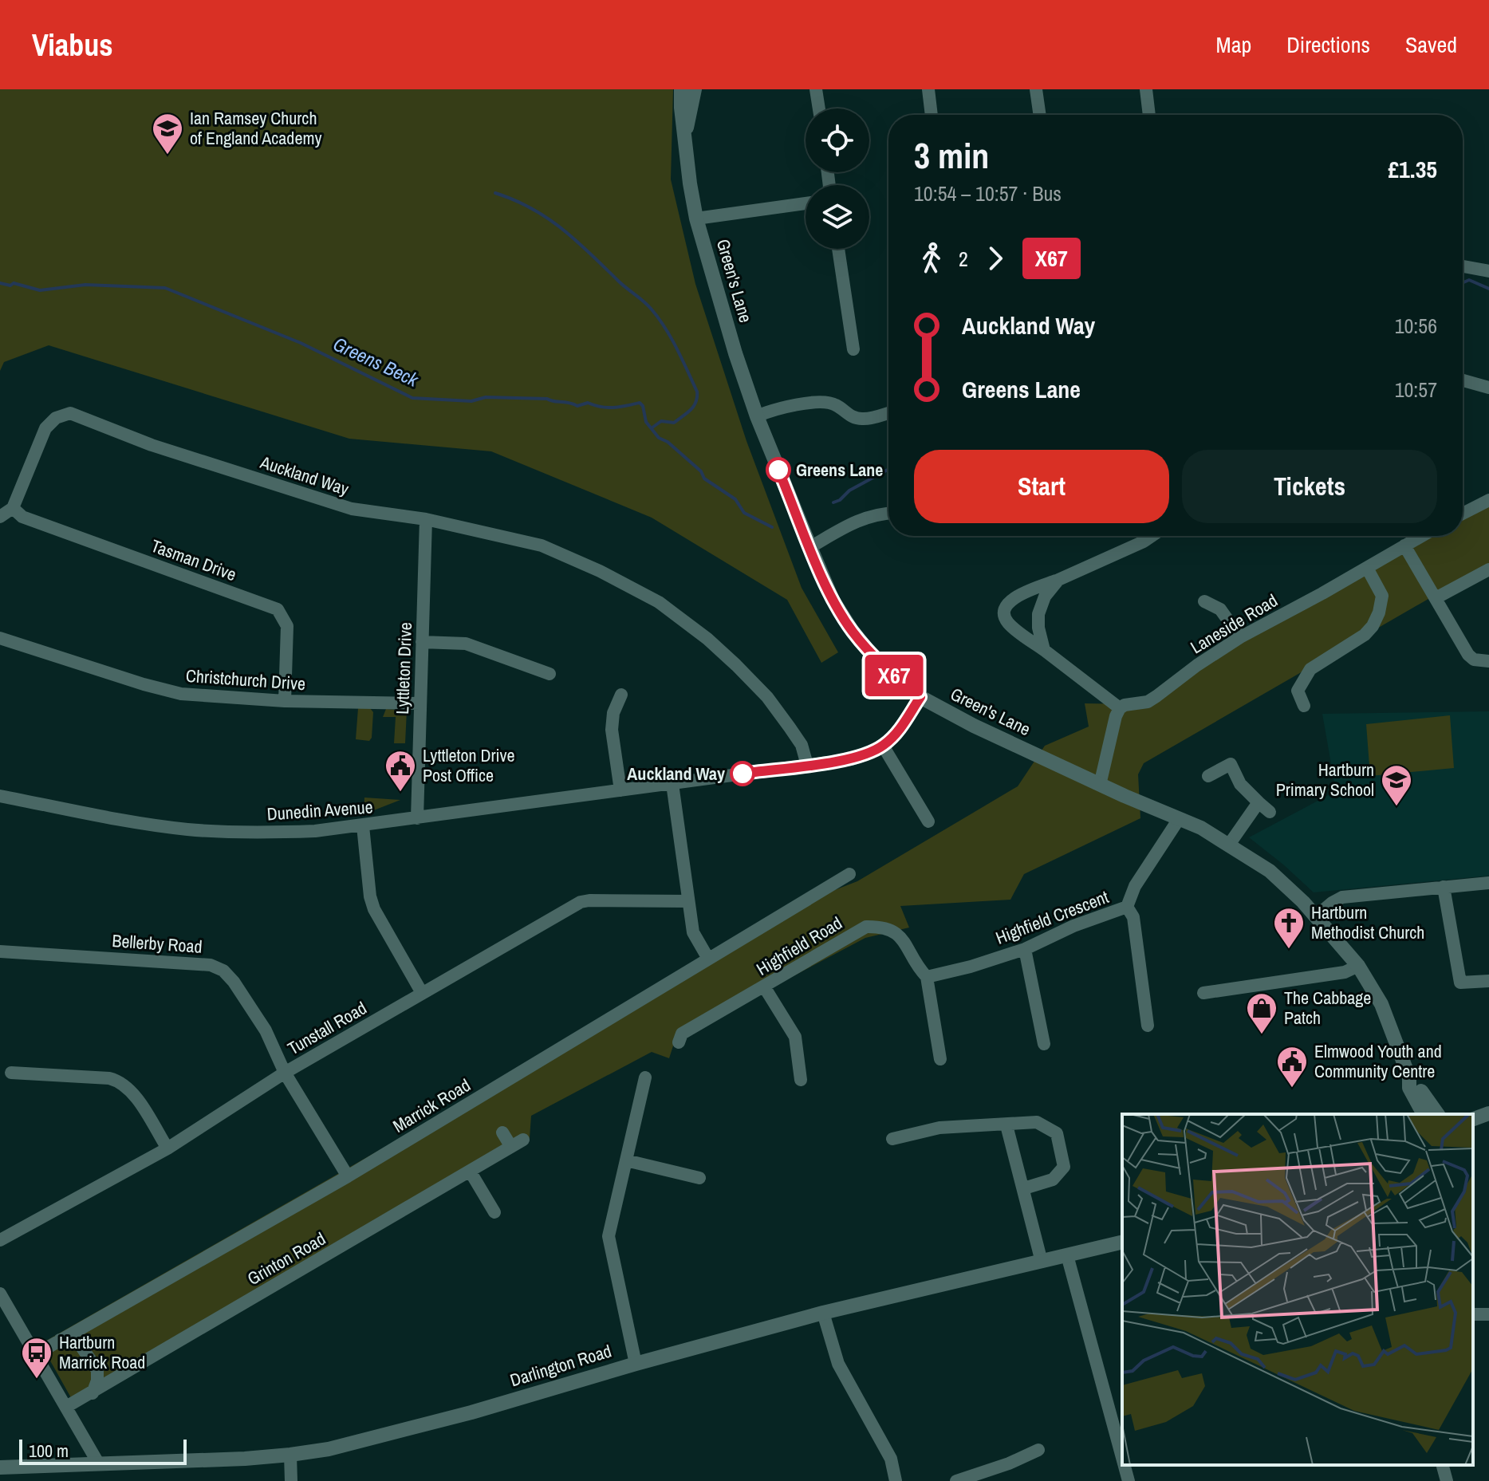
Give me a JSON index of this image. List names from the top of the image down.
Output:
{
  "streets": {
    "street": [
      "Green's Lane",
      "Auckland Way",
      "Tasman Drive",
      "Laneside Road",
      "Lyttleton Drive",
      "Christchurch Drive",
      "Dunedin Avenue",
      "Highfield Crescent",
      "Bellerby Road",
      "Highfield Road",
      "Tunstall Road",
      "Marrick Road",
      "Grinton Road",
      "Darlington Road"
    ]
  },
  "crossings": [
    ["Green's Lane", "Dunedin Avenue"],
    ["Green's Lane", "Highfield Crescent"],
    ["Auckland Way", "Tasman Drive"],
    ["Auckland Way", "Lyttleton Drive"],
    ["Auckland Way", "Dunedin Avenue"],
    ["Tasman Drive", "Christchurch Drive"],
    ["Lyttleton Drive", "Christchurch Drive"],
    ["Lyttleton Drive", "Dunedin Avenue"],
    ["Highfield Crescent", "Highfield Road"],
    ["Bellerby Road", "Tunstall Road"],
    ["Bellerby Road", "Marrick Road"]
  ],
  "water": ["Greens Beck"],
  "places": {
    "school or university": ["Ian Ramsey Church of England Academy", "Hartburn Primary School"],
    "other": ["Greens Lane", "Auckland Way"],
    "public building": ["Lyttleton Drive Post Office", "Elmwood Youth and Community Centre"],
    "church": ["Hartburn Methodist Church"],
    "shop": ["The Cabbage Patch"],
    "bus stop": ["Hartburn Marrick Road"]
  },
  "lines": ["bus line X67"],
  "scale_bar": "100 m",
  "page": {
    "header": "Viabus",
    "nav": ["Map", "Directions", "Saved"],
    "on_map": "X67",
    "heading": ["3 min", "10:54 – 10:57 · Bus", "£1.35"],
    "legs": ["2", "X67"],
    "list": [
      {
        "name": "Auckland Way",
        "value": "10:56"
      },
      {
        "name": "Greens Lane",
        "value": "10:57"
      }
    ],
    "buttons": ["Start", "Tickets"],
    "scale": "100 m"
  }
}
